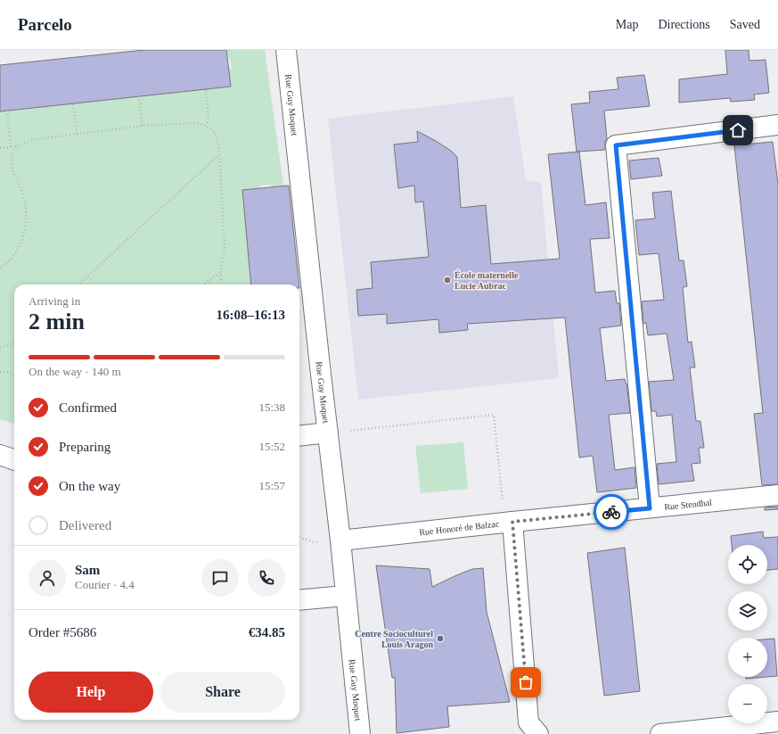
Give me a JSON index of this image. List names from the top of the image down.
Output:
{
  "streets": {
    "street": ["Rue Guy Moquet", "Rue Stendhal", "Rue Honoré de Balzac"]
  },
  "crossings": [
    ["Rue Guy Moquet", "Rue Honoré de Balzac"],
    ["Rue Stendhal", "Rue Honoré de Balzac"]
  ],
  "places": ["École maternelle Lucie Aubrac", "Centre Socioculturel Louis Aragon"],
  "page": {
    "header": "Parcelo",
    "nav": ["Map", "Directions", "Saved"],
    "heading": ["2 min", "Arriving in", "16:08–16:13"],
    "panel": [
      "Sam",
      "Courier · 4.4",
      "Order #5686",
      "€34.85"
    ],
    "bar": "On the way · 140 m",
    "list": [
      ["Confirmed", "15:38"],
      ["Preparing", "15:52"],
      ["On the way", "15:57"],
      "Delivered"
    ],
    "map_buttons": ["+", "−"],
    "buttons": ["Help", "Share"]
  }
}
